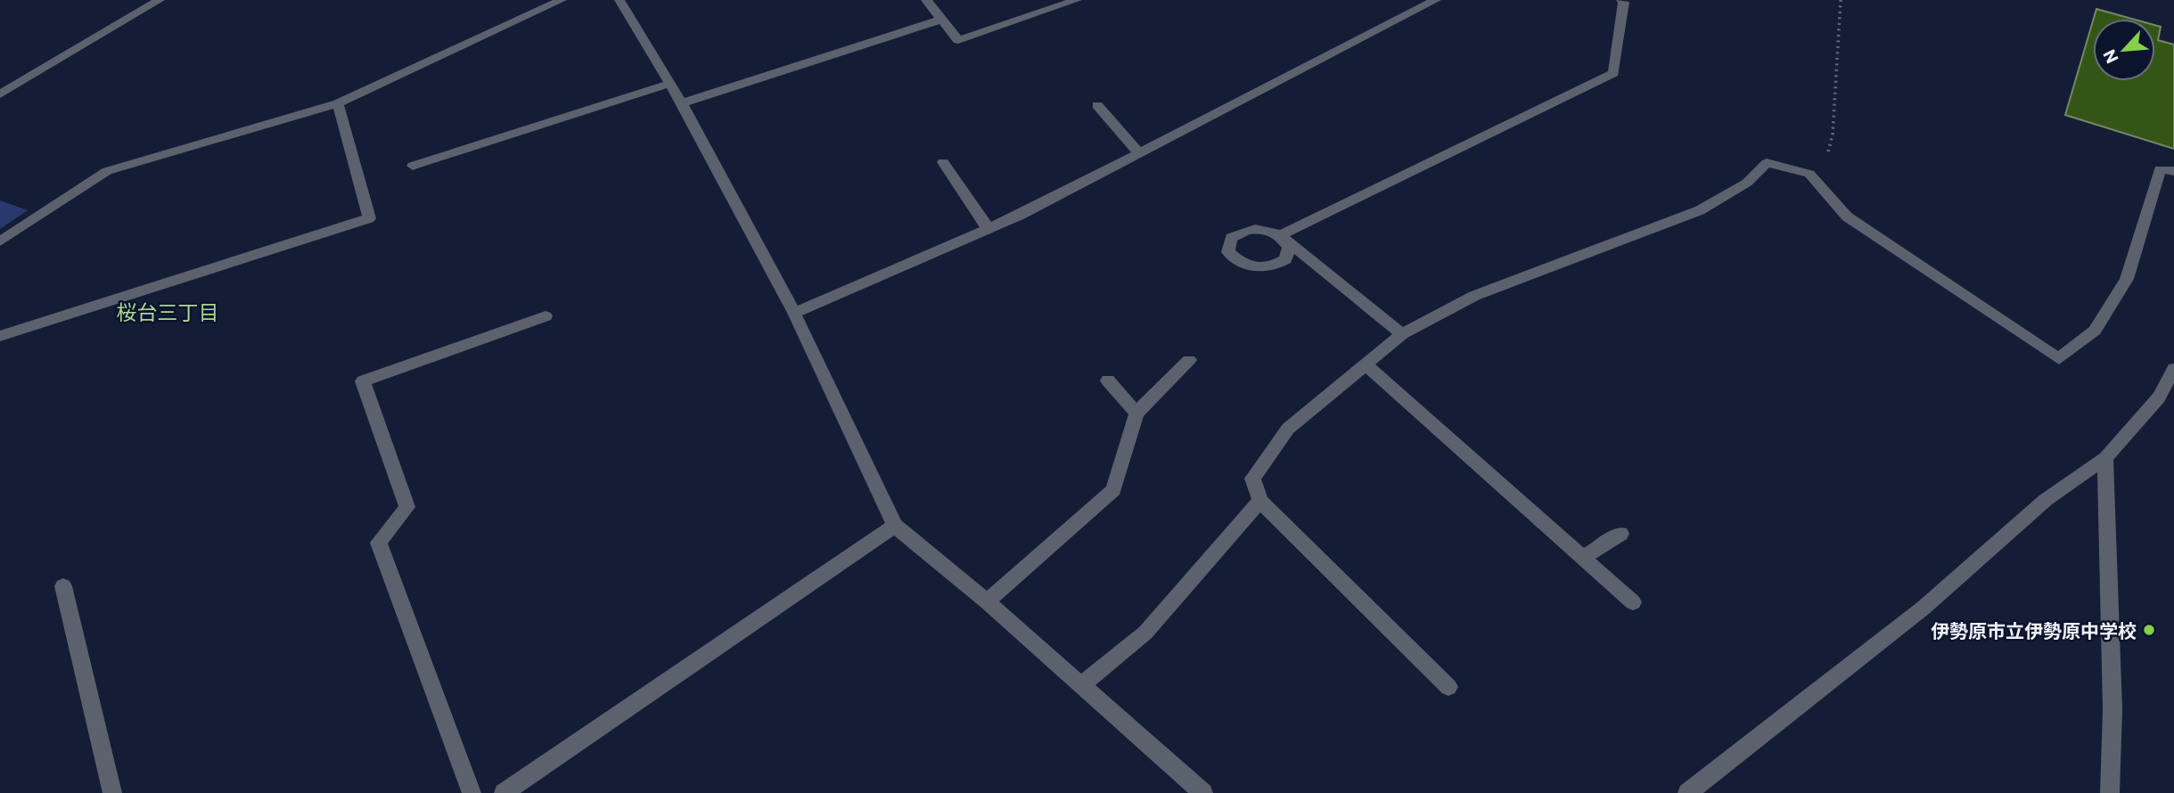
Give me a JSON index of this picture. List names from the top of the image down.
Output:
{
  "districts": ["桜台三丁目"],
  "places": ["伊勢原市立伊勢原中学校"],
  "north": "bottom left"
}
